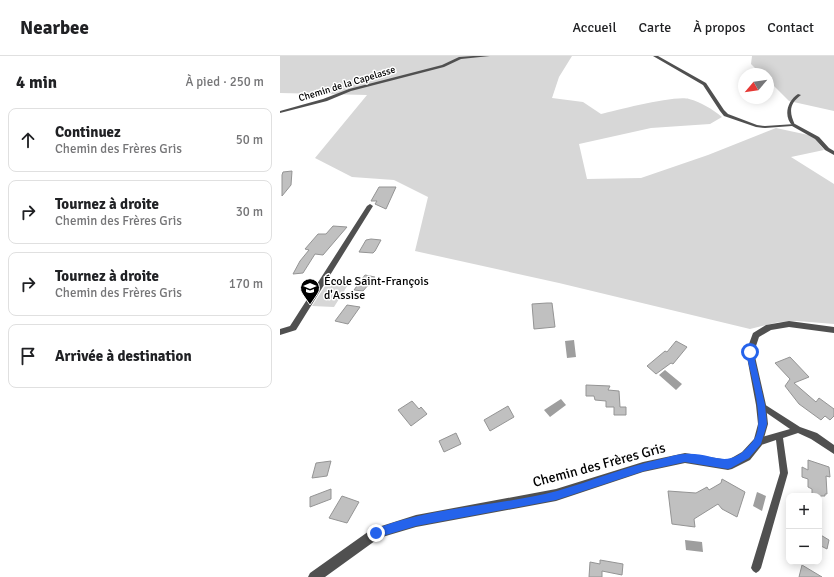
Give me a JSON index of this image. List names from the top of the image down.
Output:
{
  "streets": {
    "street": ["Chemin de la Capelasse", "Chemin des Frères Gris"]
  },
  "places": {
    "school or university": ["École Saint-François d'Assise"]
  },
  "north": "bottom left",
  "page": {
    "header": "Nearbee",
    "nav": [
      "Accueil",
      "Carte",
      "À propos",
      "Contact"
    ],
    "heading": ["4 min", "À pied · 250 m"],
    "list": [
      ["Continuez", "Chemin des Frères Gris", "50 m"],
      ["Tournez à droite", "Chemin des Frères Gris", "30 m"],
      ["Tournez à droite", "Chemin des Frères Gris", "170 m"],
      "Arrivée à destination"
    ],
    "map_buttons": ["+", "−"]
  }
}
